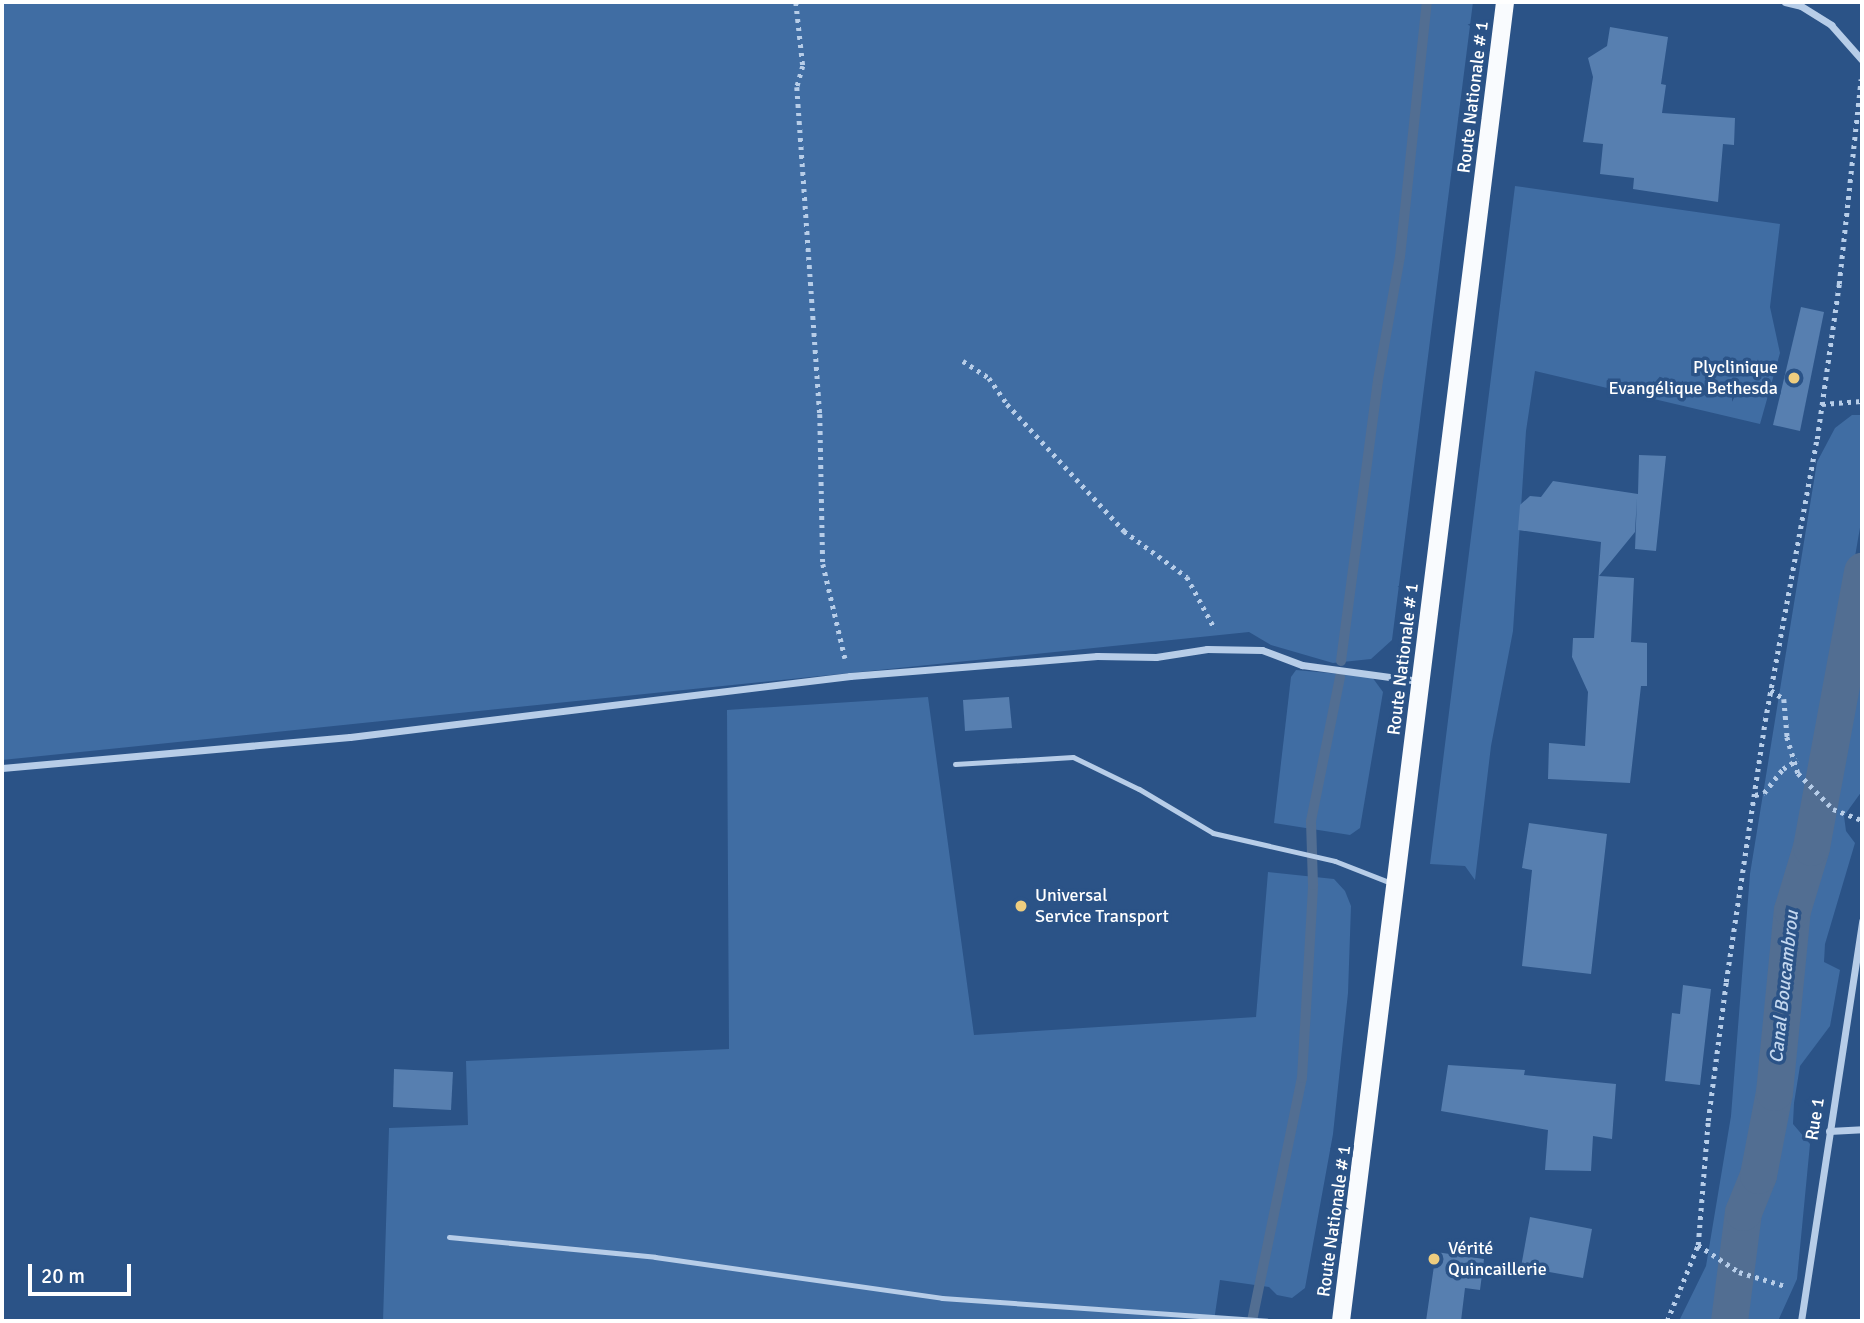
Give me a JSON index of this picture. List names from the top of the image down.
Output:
{
  "streets": {
    "main road": ["Route Nationale # 1"],
    "street": ["Rue 1"]
  },
  "water": ["Canal Boucambrou"],
  "places": ["Plyclinique Evangélique Bethesda", "Universal Service Transport", "Vérité Quincaillerie"],
  "scale_bar": "20 m"
}
